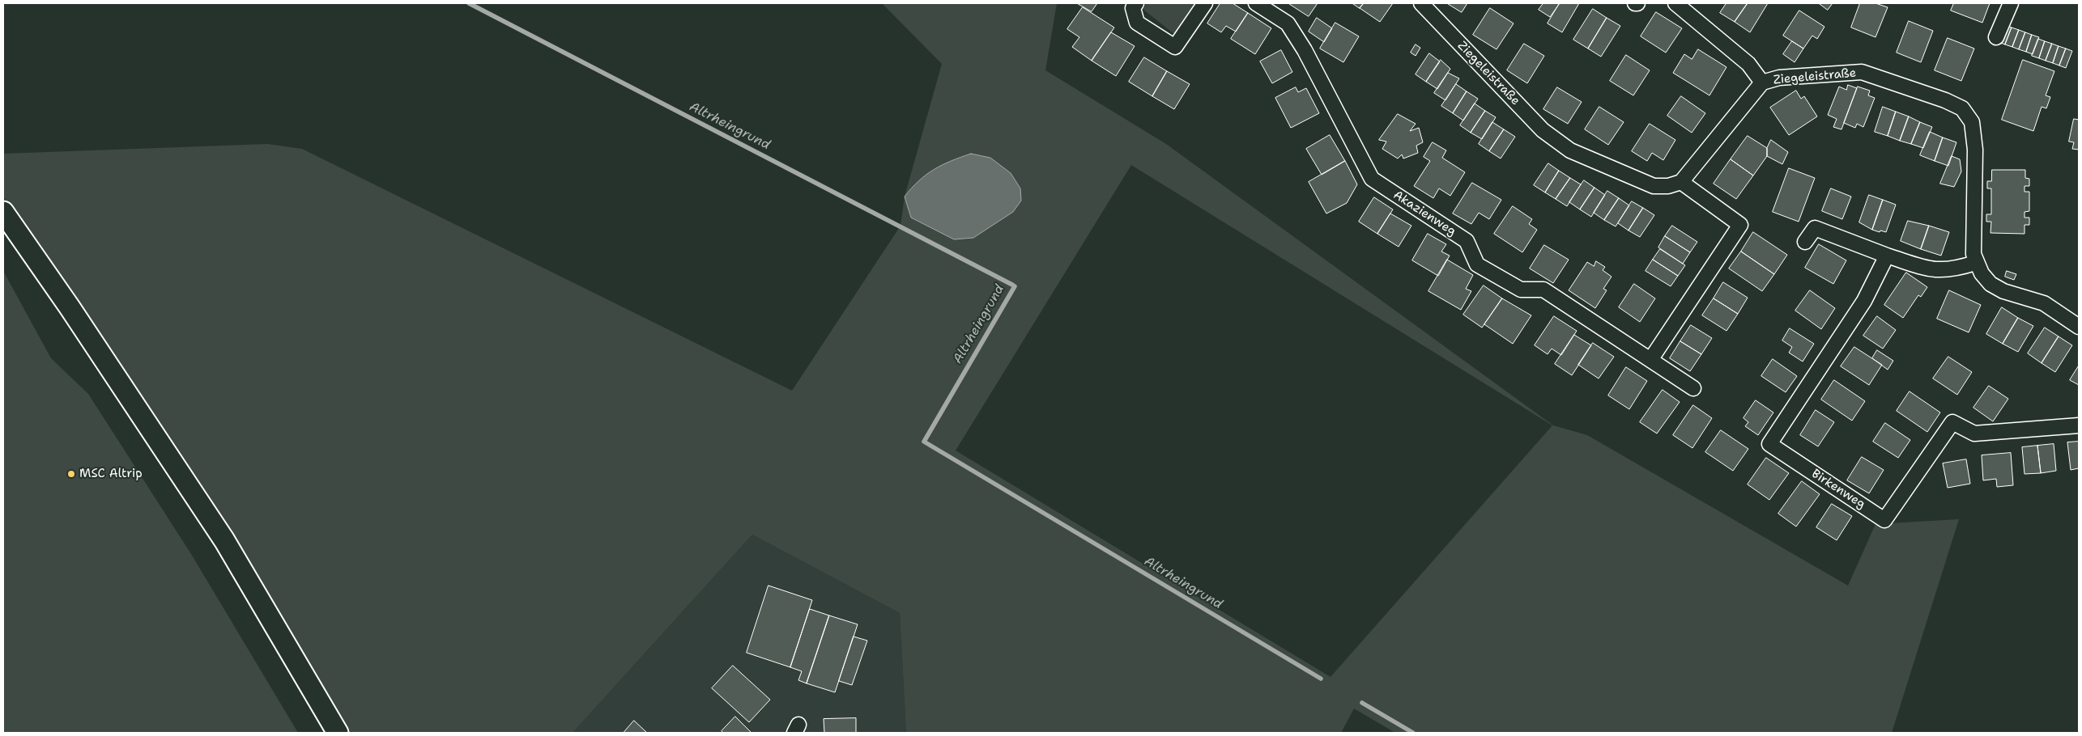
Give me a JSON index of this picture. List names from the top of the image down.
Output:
{
  "streets": {
    "street": ["Ziegeleistraße", "Akazienweg", "Birkenweg"]
  },
  "water": ["Altrheingrund"],
  "places": ["MSC Altrip"]
}
